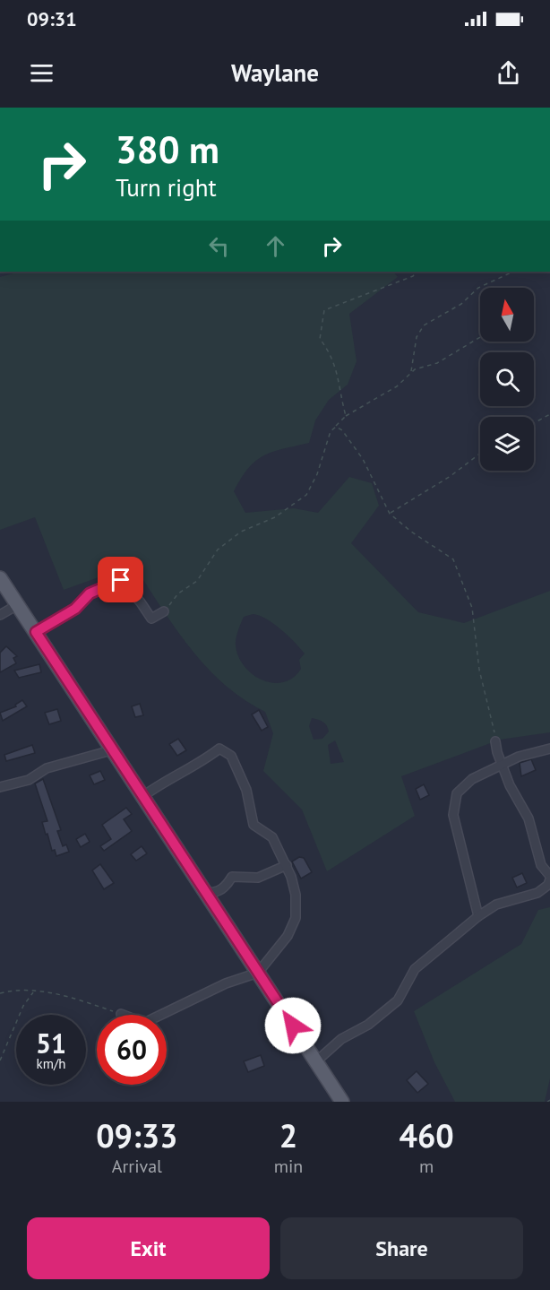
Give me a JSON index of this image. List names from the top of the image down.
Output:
{
  "north": "top",
  "page": {
    "status": "09:31",
    "header": "Waylane",
    "turn": ["380 m", "Turn right"],
    "speed": "51 km/h",
    "limit": "60",
    "eta": [
      "09:33",
      "Arrival",
      "2",
      "min",
      "460",
      "m"
    ],
    "buttons": ["Exit", "Share"]
  }
}
